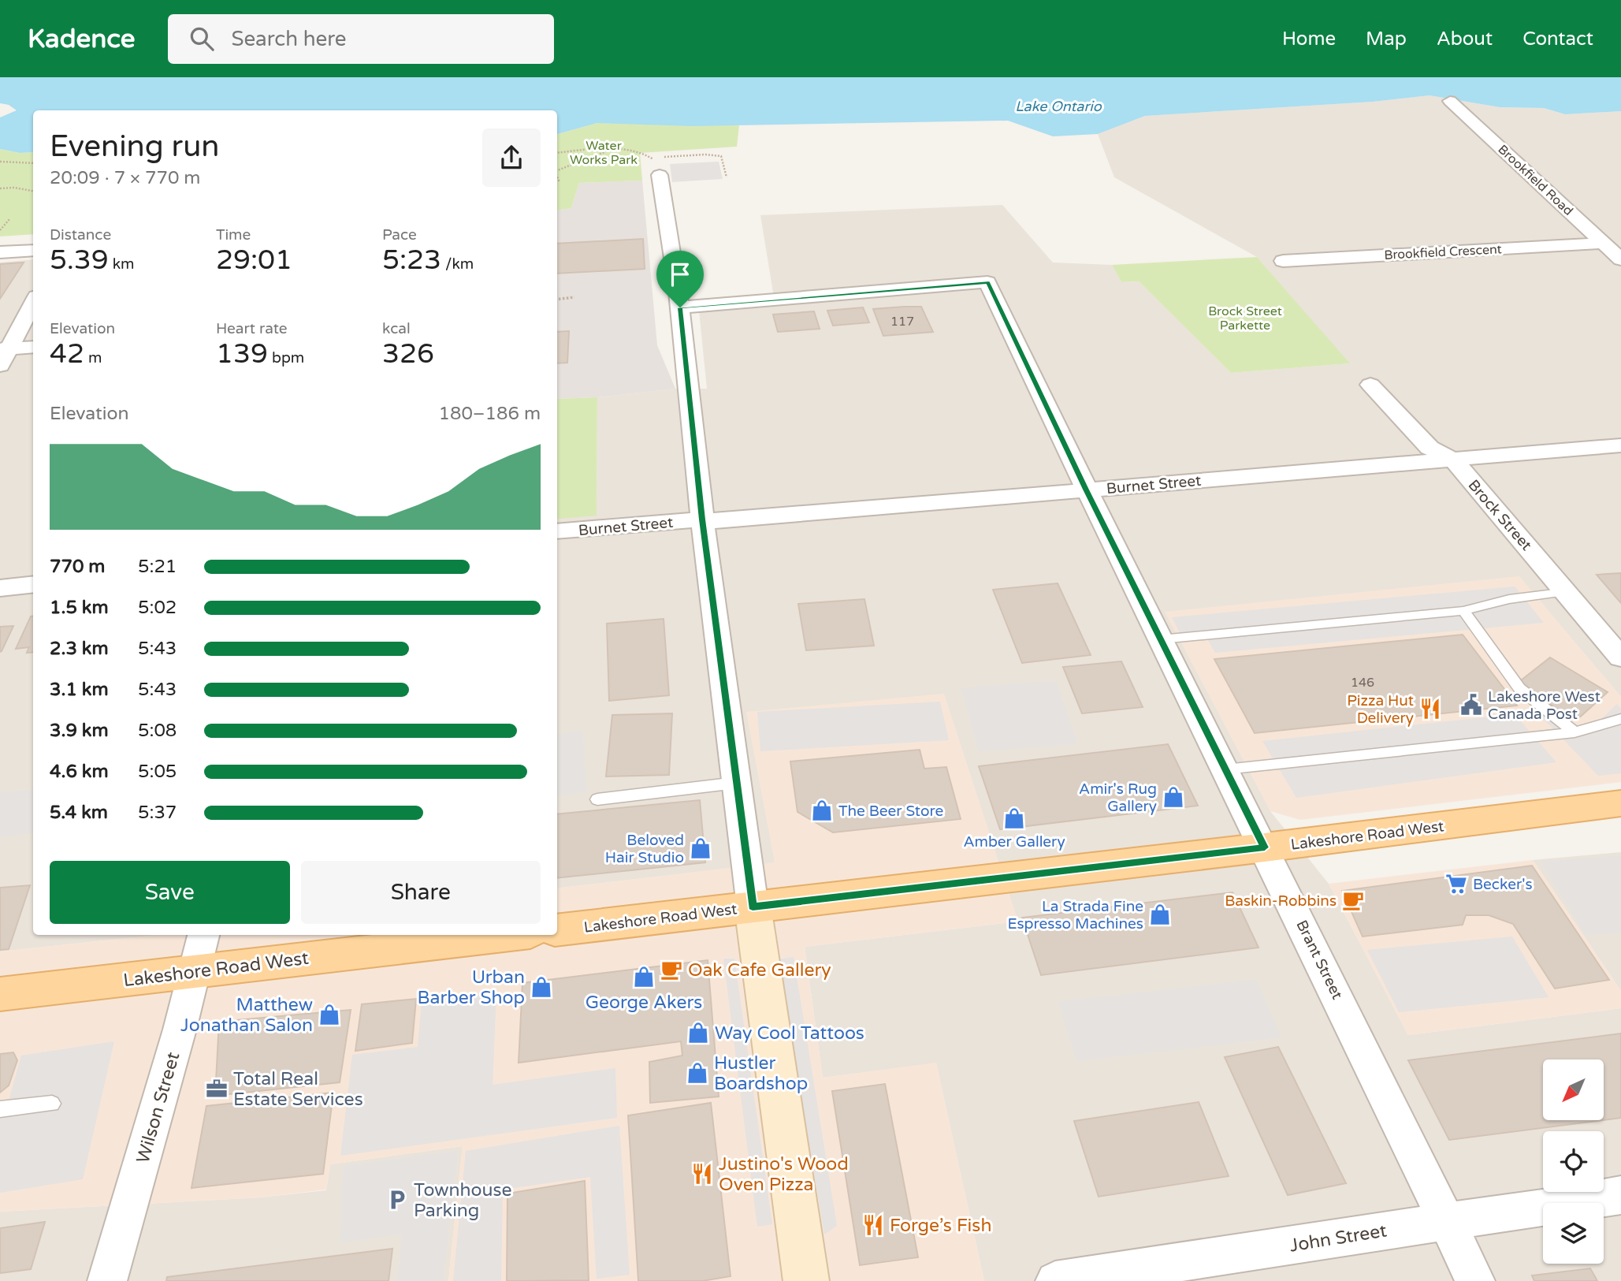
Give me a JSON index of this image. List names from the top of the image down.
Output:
{
  "streets": {
    "main road": ["Lakeshore Road West"],
    "street": [
      "Brookfield Road",
      "Brookfield Crescent",
      "Burnet Street",
      "Brock Street",
      "Brant Street",
      "Wilson Street",
      "John Street"
    ]
  },
  "crossings": [
    ["Brookfield Road", "Brookfield Crescent"],
    ["Burnet Street", "Brock Street"],
    ["Burnet Street", "Brant Street"],
    ["Lakeshore Road West", "Brant Street"],
    ["Lakeshore Road West", "Wilson Street"],
    ["Brant Street", "John Street"]
  ],
  "water": ["Lake Ontario"],
  "parks": ["Water Works Park", "Brock Street Parkette"],
  "places": {
    "public building": ["Lakeshore West Canada Post"],
    "restaurant": ["Pizza Hut Delivery", "Justino's Wood Oven Pizza", "Forge’s Fish"],
    "shop": [
      "Amir's Rug Gallery",
      "The Beer Store",
      "Amber Gallery",
      "Beloved Hair Studio",
      "La Strada Fine Espresso Machines",
      "George Akers",
      "Urban Barber Shop",
      "Matthew Jonathan Salon",
      "Way Cool Tattoos",
      "Hustler Boardshop"
    ],
    "supermarket": ["Becker's"],
    "cafe": ["Baskin-Robbins", "Oak Cafe Gallery"],
    "office": ["Total Real Estate Services"],
    "parking": ["Townhouse Parking"]
  },
  "house_numbers": ["117", "146"],
  "north": "bottom left",
  "page": {
    "header": "Kadence",
    "search": "Search here",
    "nav": [
      "Home",
      "Map",
      "About",
      "Contact"
    ],
    "heading": ["Evening run", "20:09 · 7 × 770 m"],
    "stats": [
      ["Distance", "5.39 km"],
      ["Time", "29:01"],
      ["Pace", "5:23 /km"],
      ["Elevation", "42 m"],
      ["Heart rate", "139 bpm"],
      ["kcal", "326"]
    ],
    "chart": ["Elevation", "180–186 m"],
    "list": [
      {
        "name": "770 m",
        "note": "5:21"
      },
      {
        "name": "1.5 km",
        "note": "5:02"
      },
      {
        "name": "2.3 km",
        "note": "5:43"
      },
      {
        "name": "3.1 km",
        "note": "5:43"
      },
      {
        "name": "3.9 km",
        "note": "5:08"
      },
      {
        "name": "4.6 km",
        "note": "5:05"
      },
      {
        "name": "5.4 km",
        "note": "5:37"
      }
    ],
    "buttons": ["Save", "Share"]
  }
}
